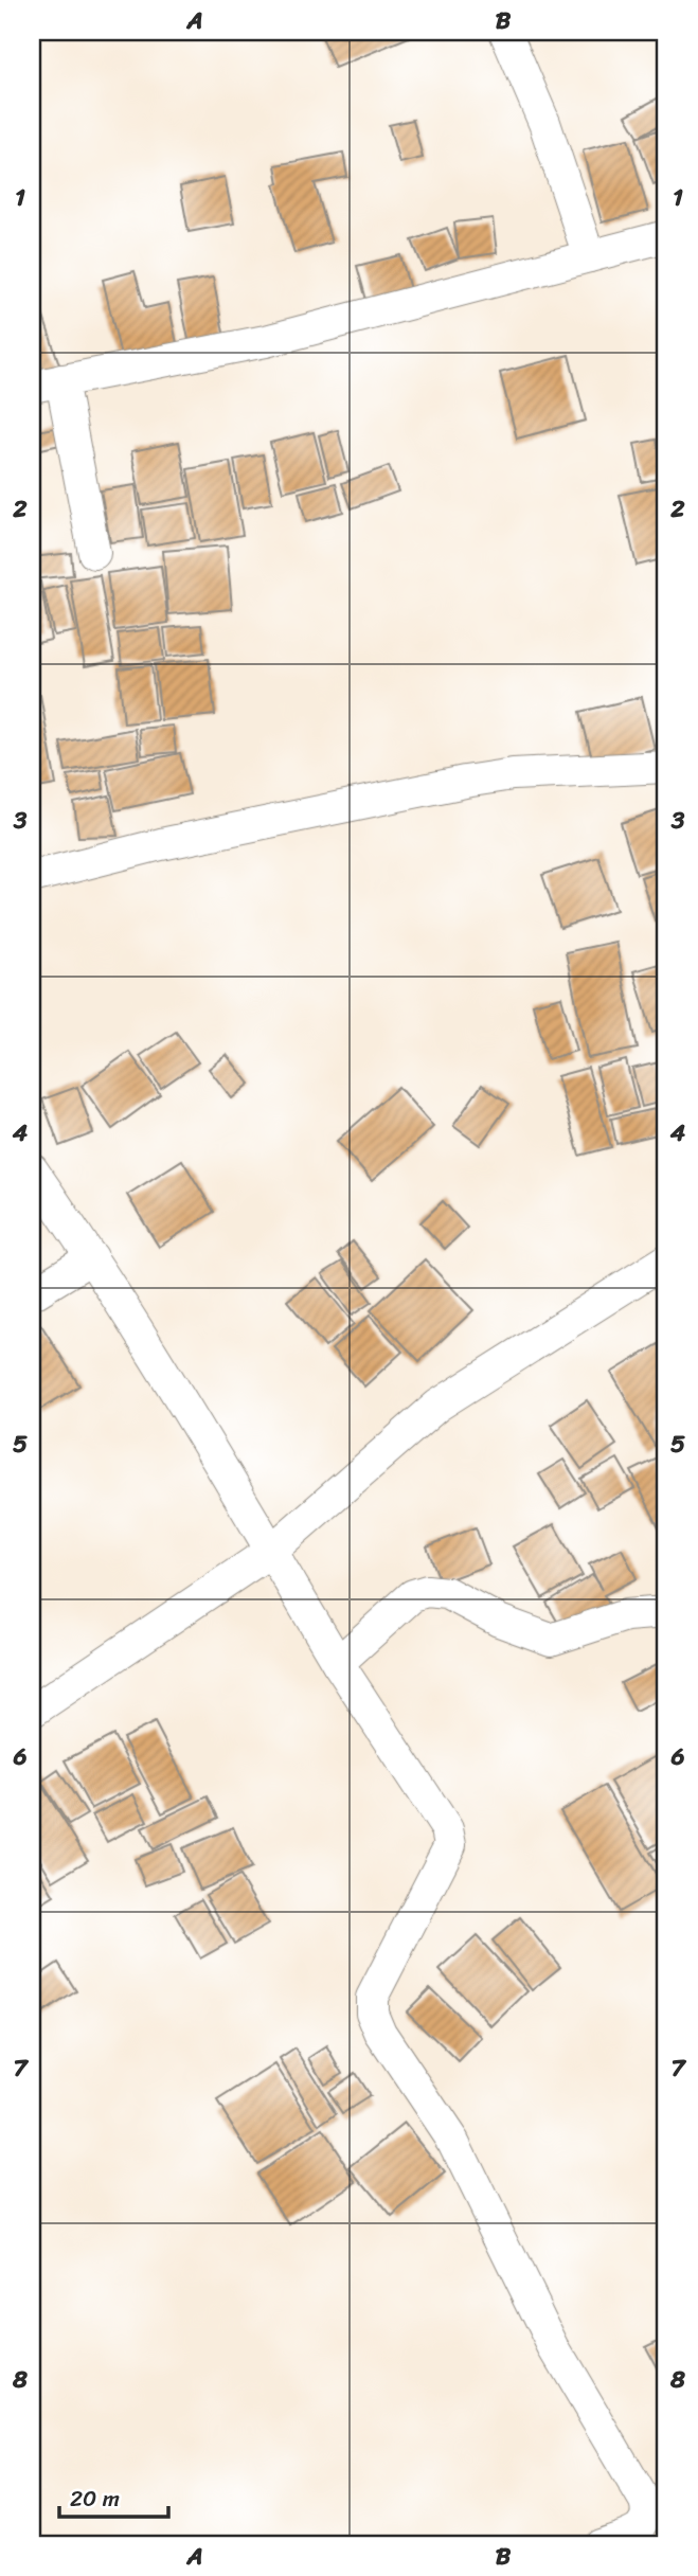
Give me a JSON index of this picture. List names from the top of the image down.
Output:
{
  "scale_bar": "20 m",
  "grid": {
    "columns": ["A", "B"],
    "rows": [
      "1",
      "2",
      "3",
      "4",
      "5",
      "6",
      "7",
      "8"
    ]
  }
}
